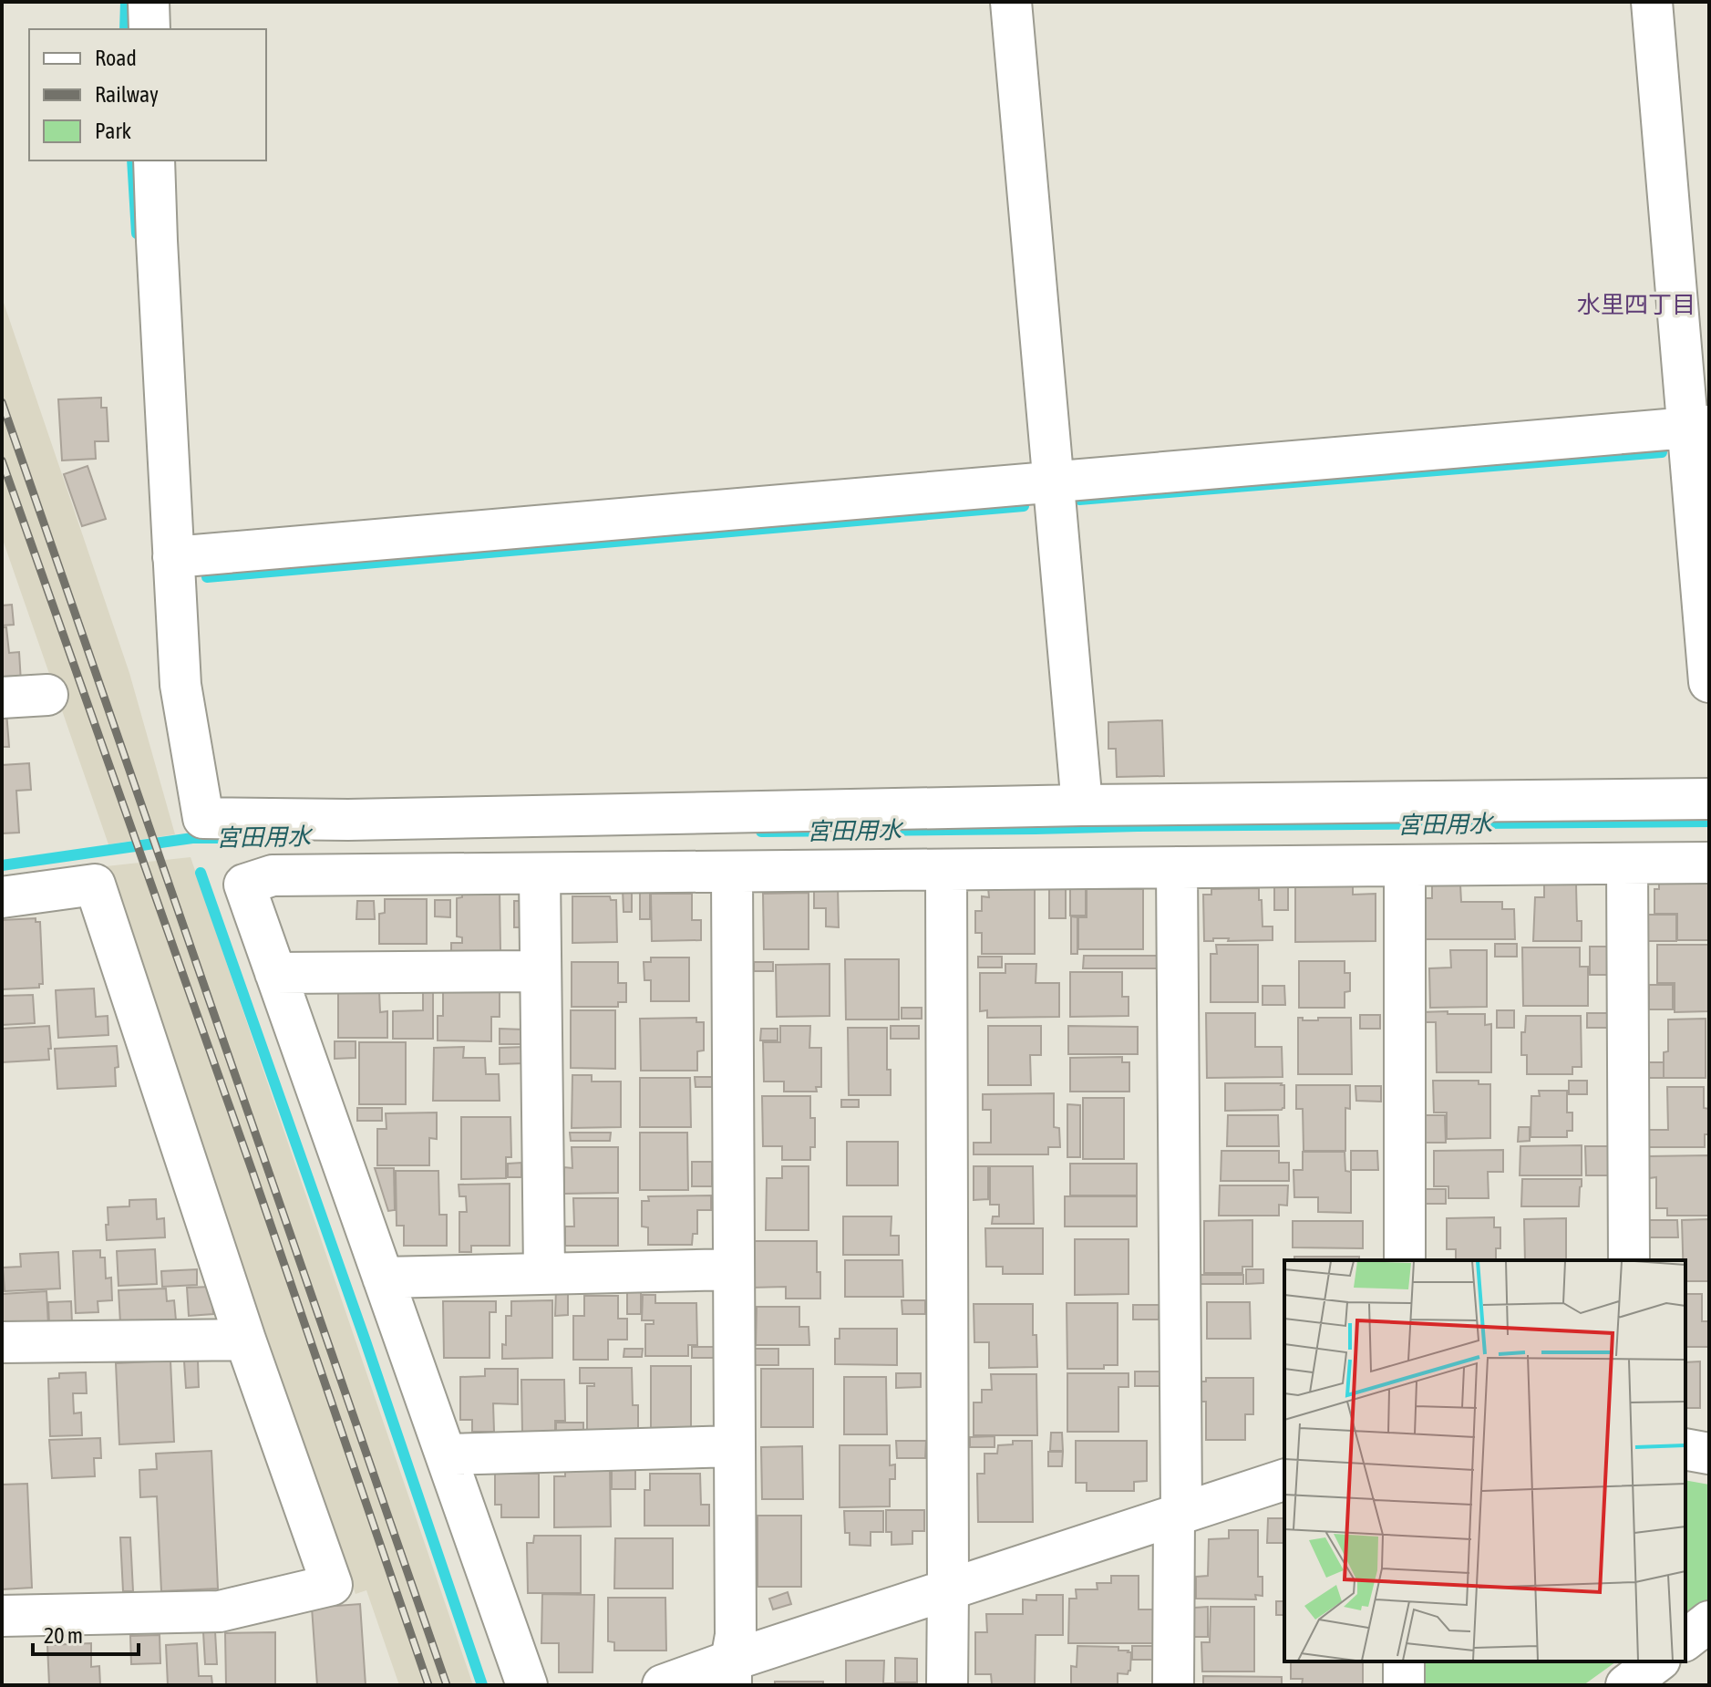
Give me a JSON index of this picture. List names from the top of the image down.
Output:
{
  "districts": ["水里四丁目"],
  "water": ["宮田用水"],
  "legend": ["Road", "Railway", "Park"],
  "scale_bar": "20 m"
}
